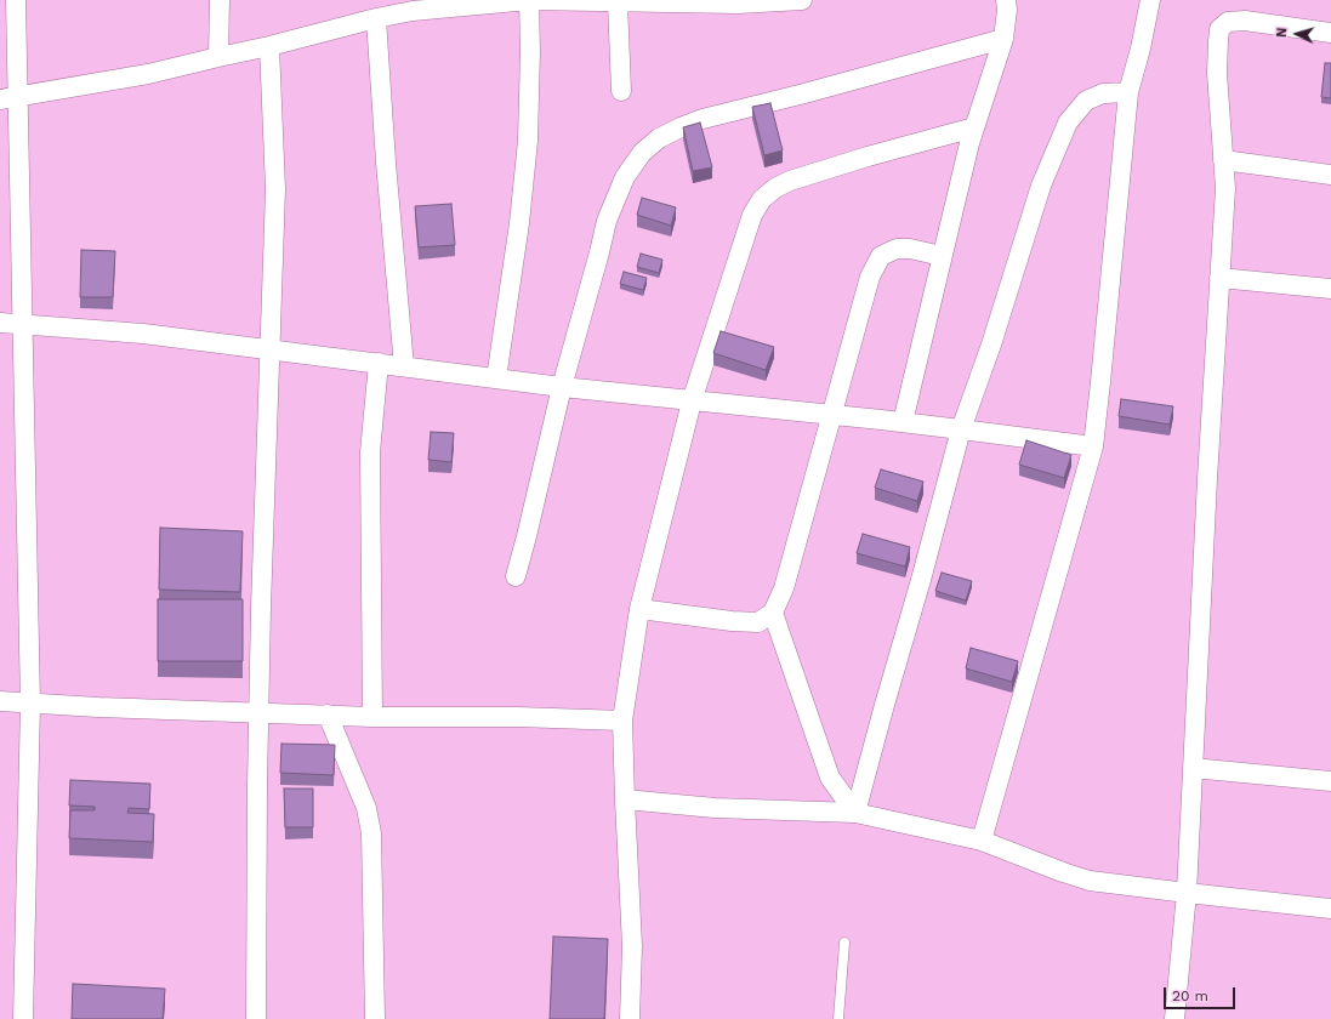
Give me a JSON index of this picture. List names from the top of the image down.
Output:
{
  "scale_bar": "20 m",
  "north": "left"
}
